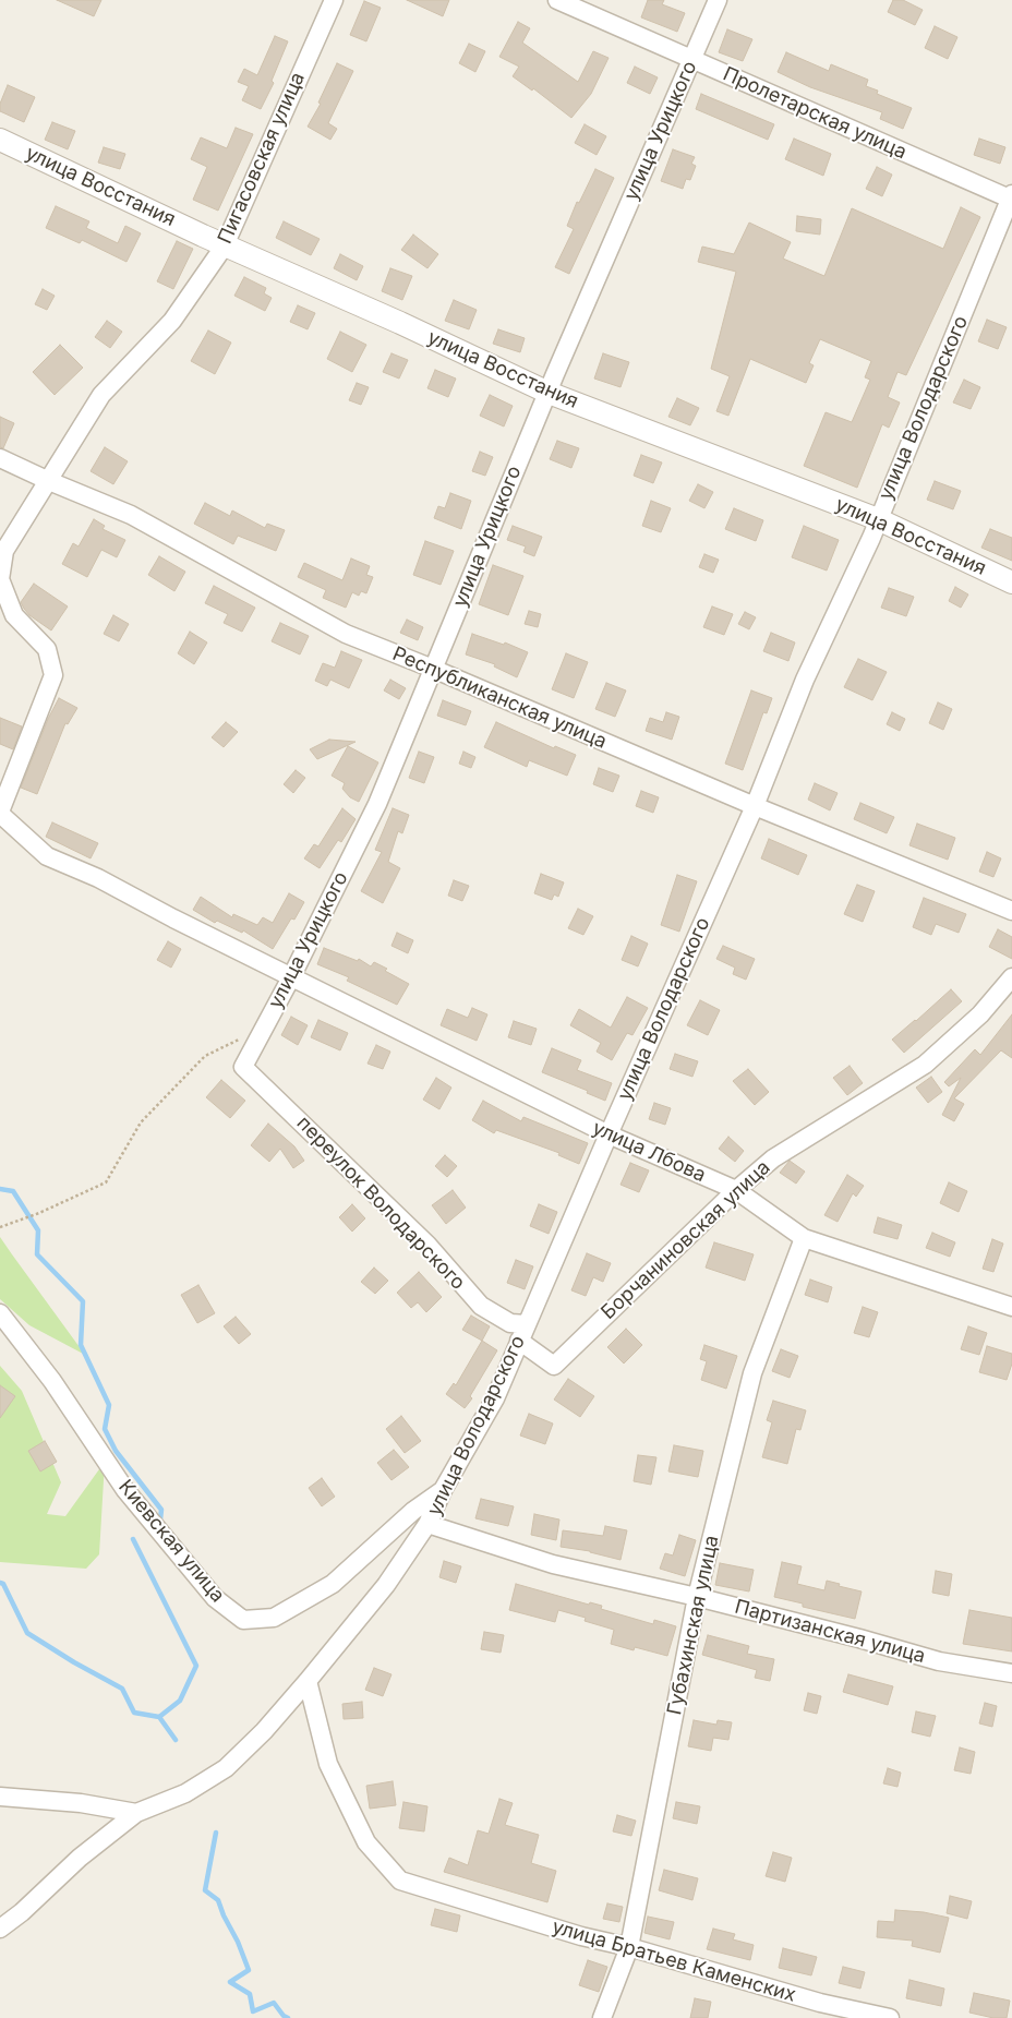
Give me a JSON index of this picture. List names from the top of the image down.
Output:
{
  "streets": {
    "street": [
      "Пролетарская улица",
      "улица Урицкого",
      "Пигасовская улица",
      "улица Восстания",
      "улица Володарского",
      "Республиканская улица",
      "улица Лбова",
      "переулок Володарского",
      "Борчаниновская улица",
      "Киевская улица",
      "Губахинская улица",
      "Партизанская улица",
      "улица Братьев Каменских"
    ]
  },
  "crossings": [
    ["Пролетарская улица", "улица Урицкого"],
    ["Пролетарская улица", "улица Володарского"],
    ["улица Урицкого", "улица Восстания"],
    ["улица Урицкого", "Республиканская улица"],
    ["улица Урицкого", "улица Лбова"],
    ["улица Урицкого", "переулок Володарского"],
    ["Пигасовская улица", "улица Восстания"],
    ["Пигасовская улица", "Республиканская улица"],
    ["Пигасовская улица", "улица Лбова"],
    ["улица Восстания", "улица Володарского"],
    ["улица Володарского", "Республиканская улица"],
    ["улица Володарского", "улица Лбова"],
    ["улица Володарского", "переулок Володарского"],
    ["улица Володарского", "Борчаниновская улица"],
    ["улица Володарского", "Киевская улица"],
    ["улица Володарского", "Партизанская улица"],
    ["улица Володарского", "улица Братьев Каменских"],
    ["улица Лбова", "Борчаниновская улица"],
    ["улица Лбова", "Губахинская улица"],
    ["переулок Володарского", "Борчаниновская улица"],
    ["Губахинская улица", "Партизанская улица"],
    ["Губахинская улица", "улица Братьев Каменских"]
  ]
}
